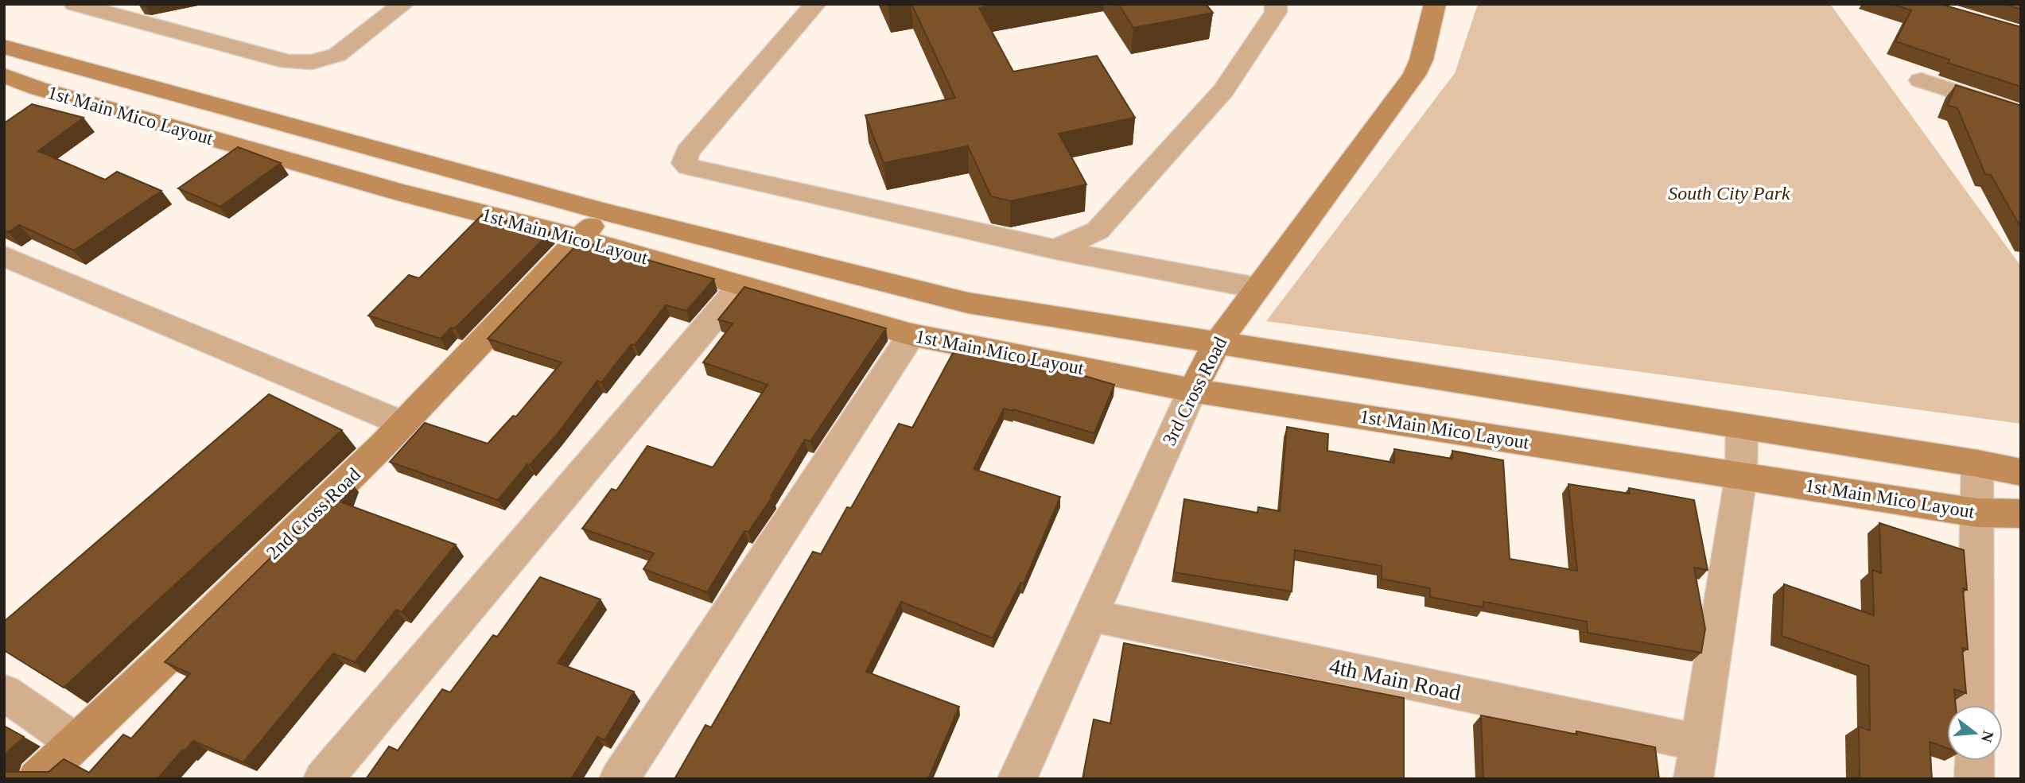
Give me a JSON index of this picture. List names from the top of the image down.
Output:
{
  "streets": {
    "street": [
      "1st Main Mico Layout",
      "3rd Cross Road",
      "2nd Cross Road",
      "4th Main Road"
    ]
  },
  "crossings": [
    ["1st Main Mico Layout", "3rd Cross Road"],
    ["1st Main Mico Layout", "2nd Cross Road"],
    ["3rd Cross Road", "4th Main Road"]
  ],
  "parks": ["South City Park"],
  "north": "right"
}
